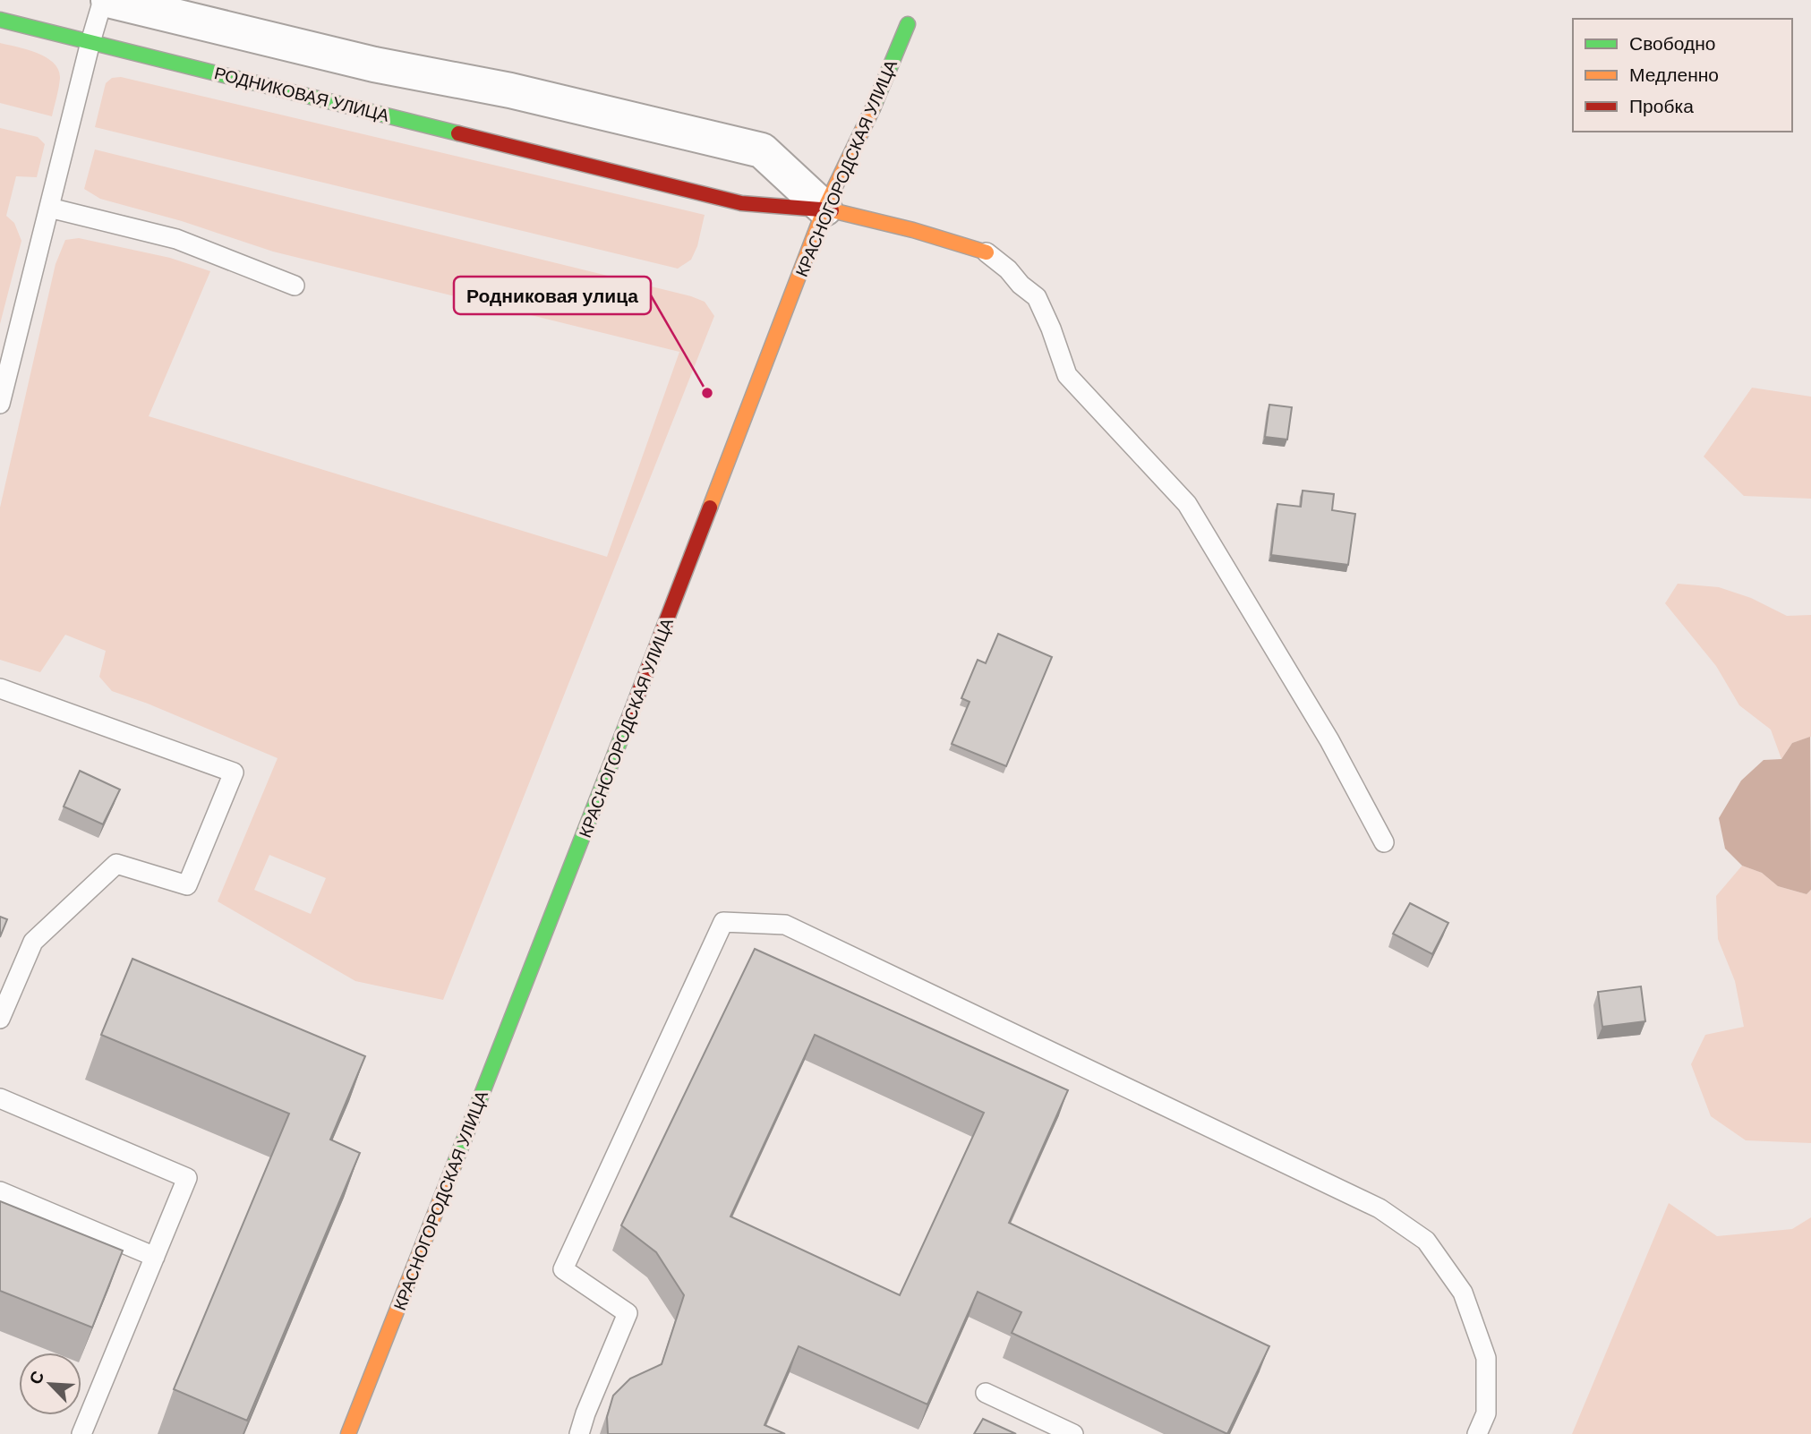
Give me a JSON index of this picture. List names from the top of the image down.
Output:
{
  "streets": {
    "street": ["РОДНИКОВАЯ УЛИЦА", "КРАСНОГОРОДСКАЯ УЛИЦА"]
  },
  "crossings": [
    ["РОДНИКОВАЯ УЛИЦА", "КРАСНОГОРОДСКАЯ УЛИЦА"]
  ],
  "places": ["Родниковая улица"],
  "legend": ["Свободно", "Медленно", "Пробка"],
  "north": "top left"
}
